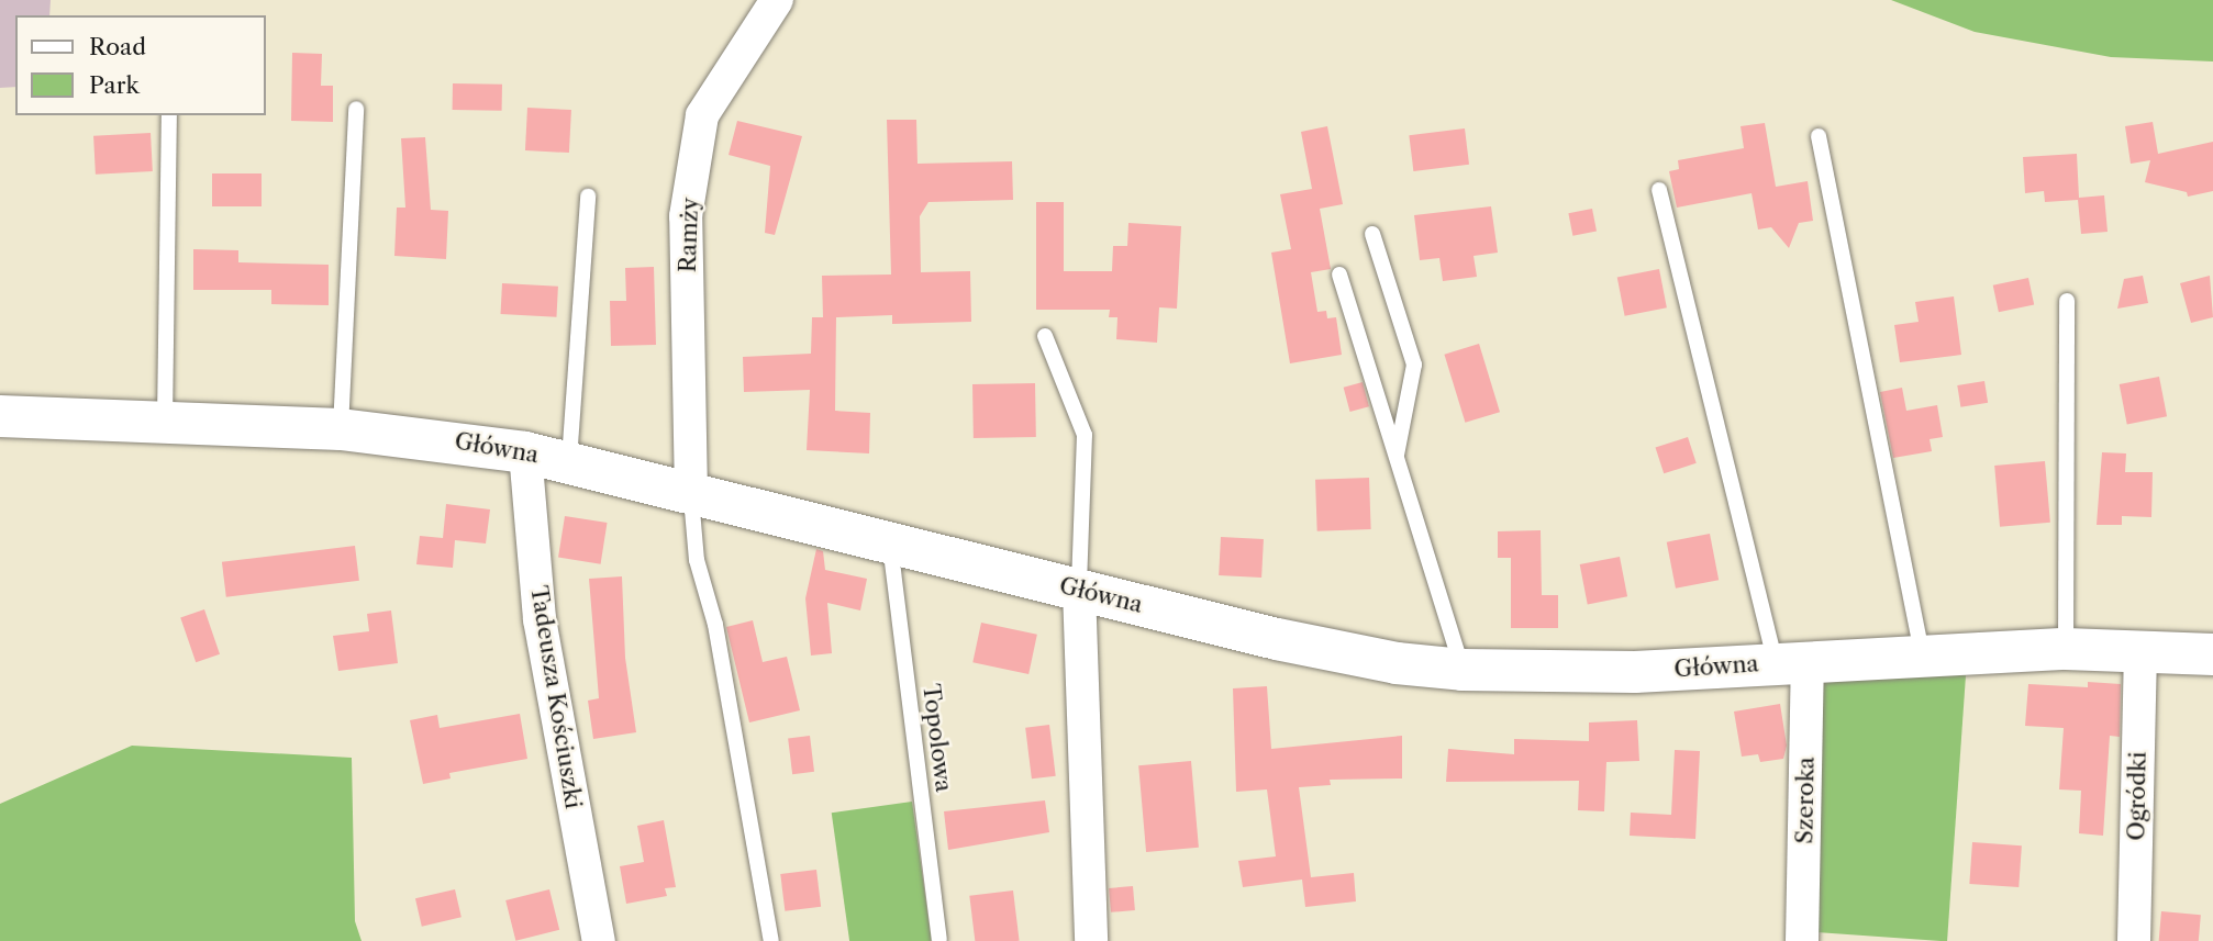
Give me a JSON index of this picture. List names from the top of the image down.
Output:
{
  "streets": {
    "main road": ["Główna"],
    "street": [
      "Ramży",
      "Tadeusza Kościuszki",
      "Ogródki",
      "Szeroka"
    ],
    "lane": ["Topolowa"]
  },
  "crossings": [
    ["Ramży", "Główna"],
    ["Główna", "Tadeusza Kościuszki"],
    ["Główna", "Topolowa"],
    ["Główna", "Ogródki"],
    ["Główna", "Szeroka"]
  ],
  "legend": ["Road", "Park"]
}
